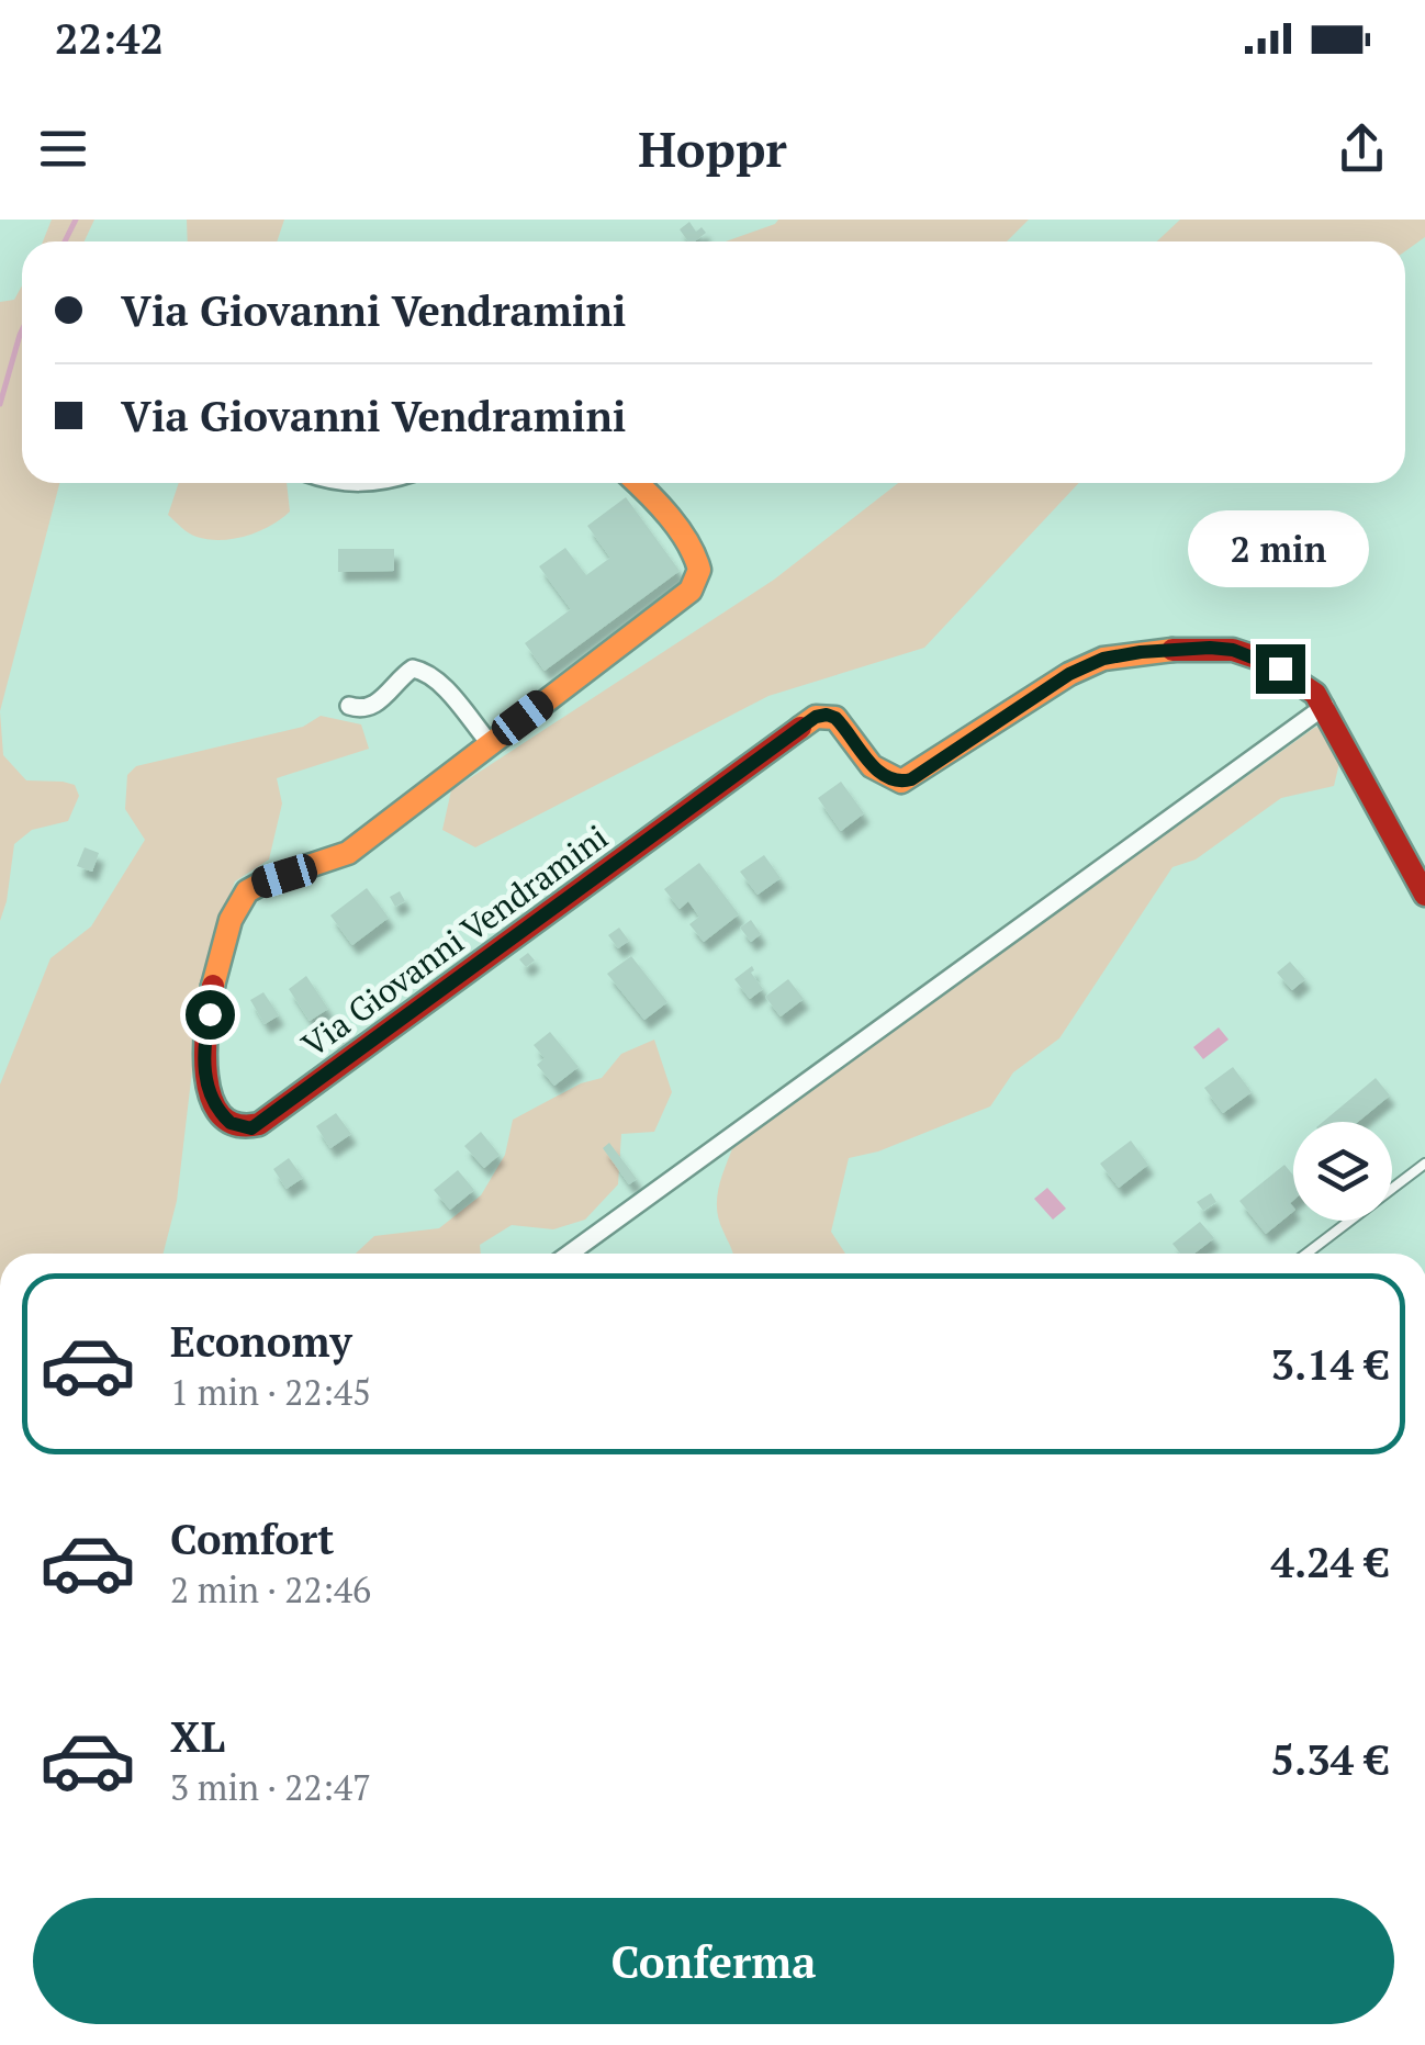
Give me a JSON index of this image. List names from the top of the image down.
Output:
{
  "streets": {
    "street": ["Via Giovanni Vendramini"]
  },
  "page": {
    "status": "22:42",
    "header": "Hoppr",
    "banner": ["Via Giovanni Vendramini", "Via Giovanni Vendramini"],
    "bubble": "2 min",
    "list": [
      {
        "name": "Economy",
        "note": "1 min · 22:45",
        "value": "3.14 €"
      },
      {
        "name": "Comfort",
        "note": "2 min · 22:46",
        "value": "4.24 €"
      },
      {
        "name": "XL",
        "note": "3 min · 22:47",
        "value": "5.34 €"
      }
    ],
    "buttons": "Conferma"
  }
}
